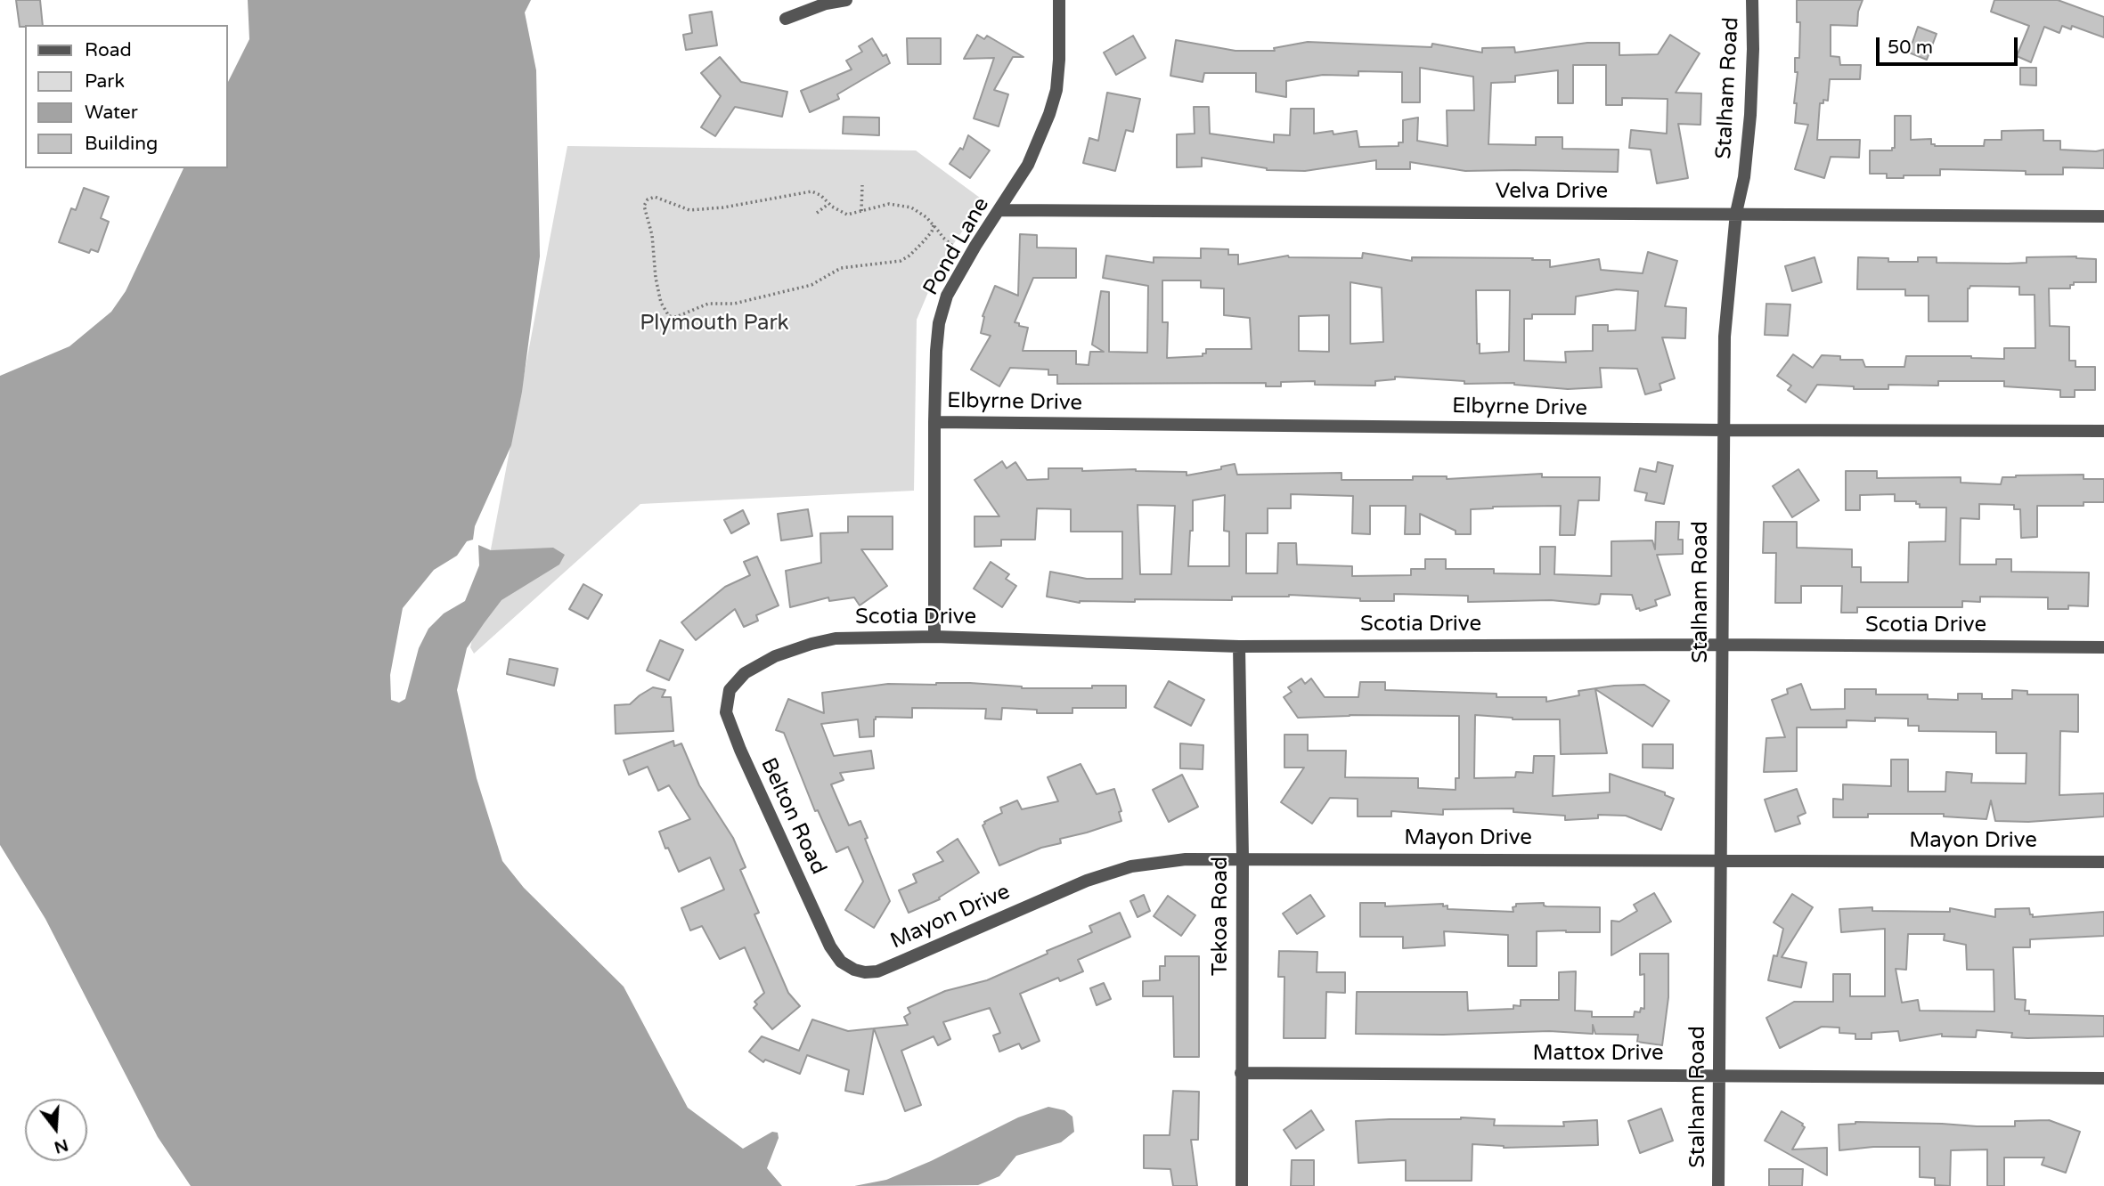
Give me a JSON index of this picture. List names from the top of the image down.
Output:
{
  "streets": {
    "street": [
      "Stalham Road",
      "Velva Drive",
      "Pond Lane",
      "Elbyrne Drive",
      "Scotia Drive",
      "Belton Road",
      "Mayon Drive",
      "Tekoa Road",
      "Mattox Drive"
    ]
  },
  "crossings": [
    ["Stalham Road", "Velva Drive"],
    ["Stalham Road", "Elbyrne Drive"],
    ["Stalham Road", "Scotia Drive"],
    ["Stalham Road", "Mayon Drive"],
    ["Stalham Road", "Mattox Drive"],
    ["Velva Drive", "Pond Lane"],
    ["Pond Lane", "Elbyrne Drive"],
    ["Pond Lane", "Scotia Drive"],
    ["Scotia Drive", "Belton Road"],
    ["Scotia Drive", "Tekoa Road"],
    ["Belton Road", "Mayon Drive"],
    ["Mayon Drive", "Tekoa Road"],
    ["Tekoa Road", "Mattox Drive"]
  ],
  "parks": ["Plymouth Park"],
  "legend": [
    "Road",
    "Park",
    "Water",
    "Building"
  ],
  "scale_bar": "50 m",
  "north": "bottom"
}
